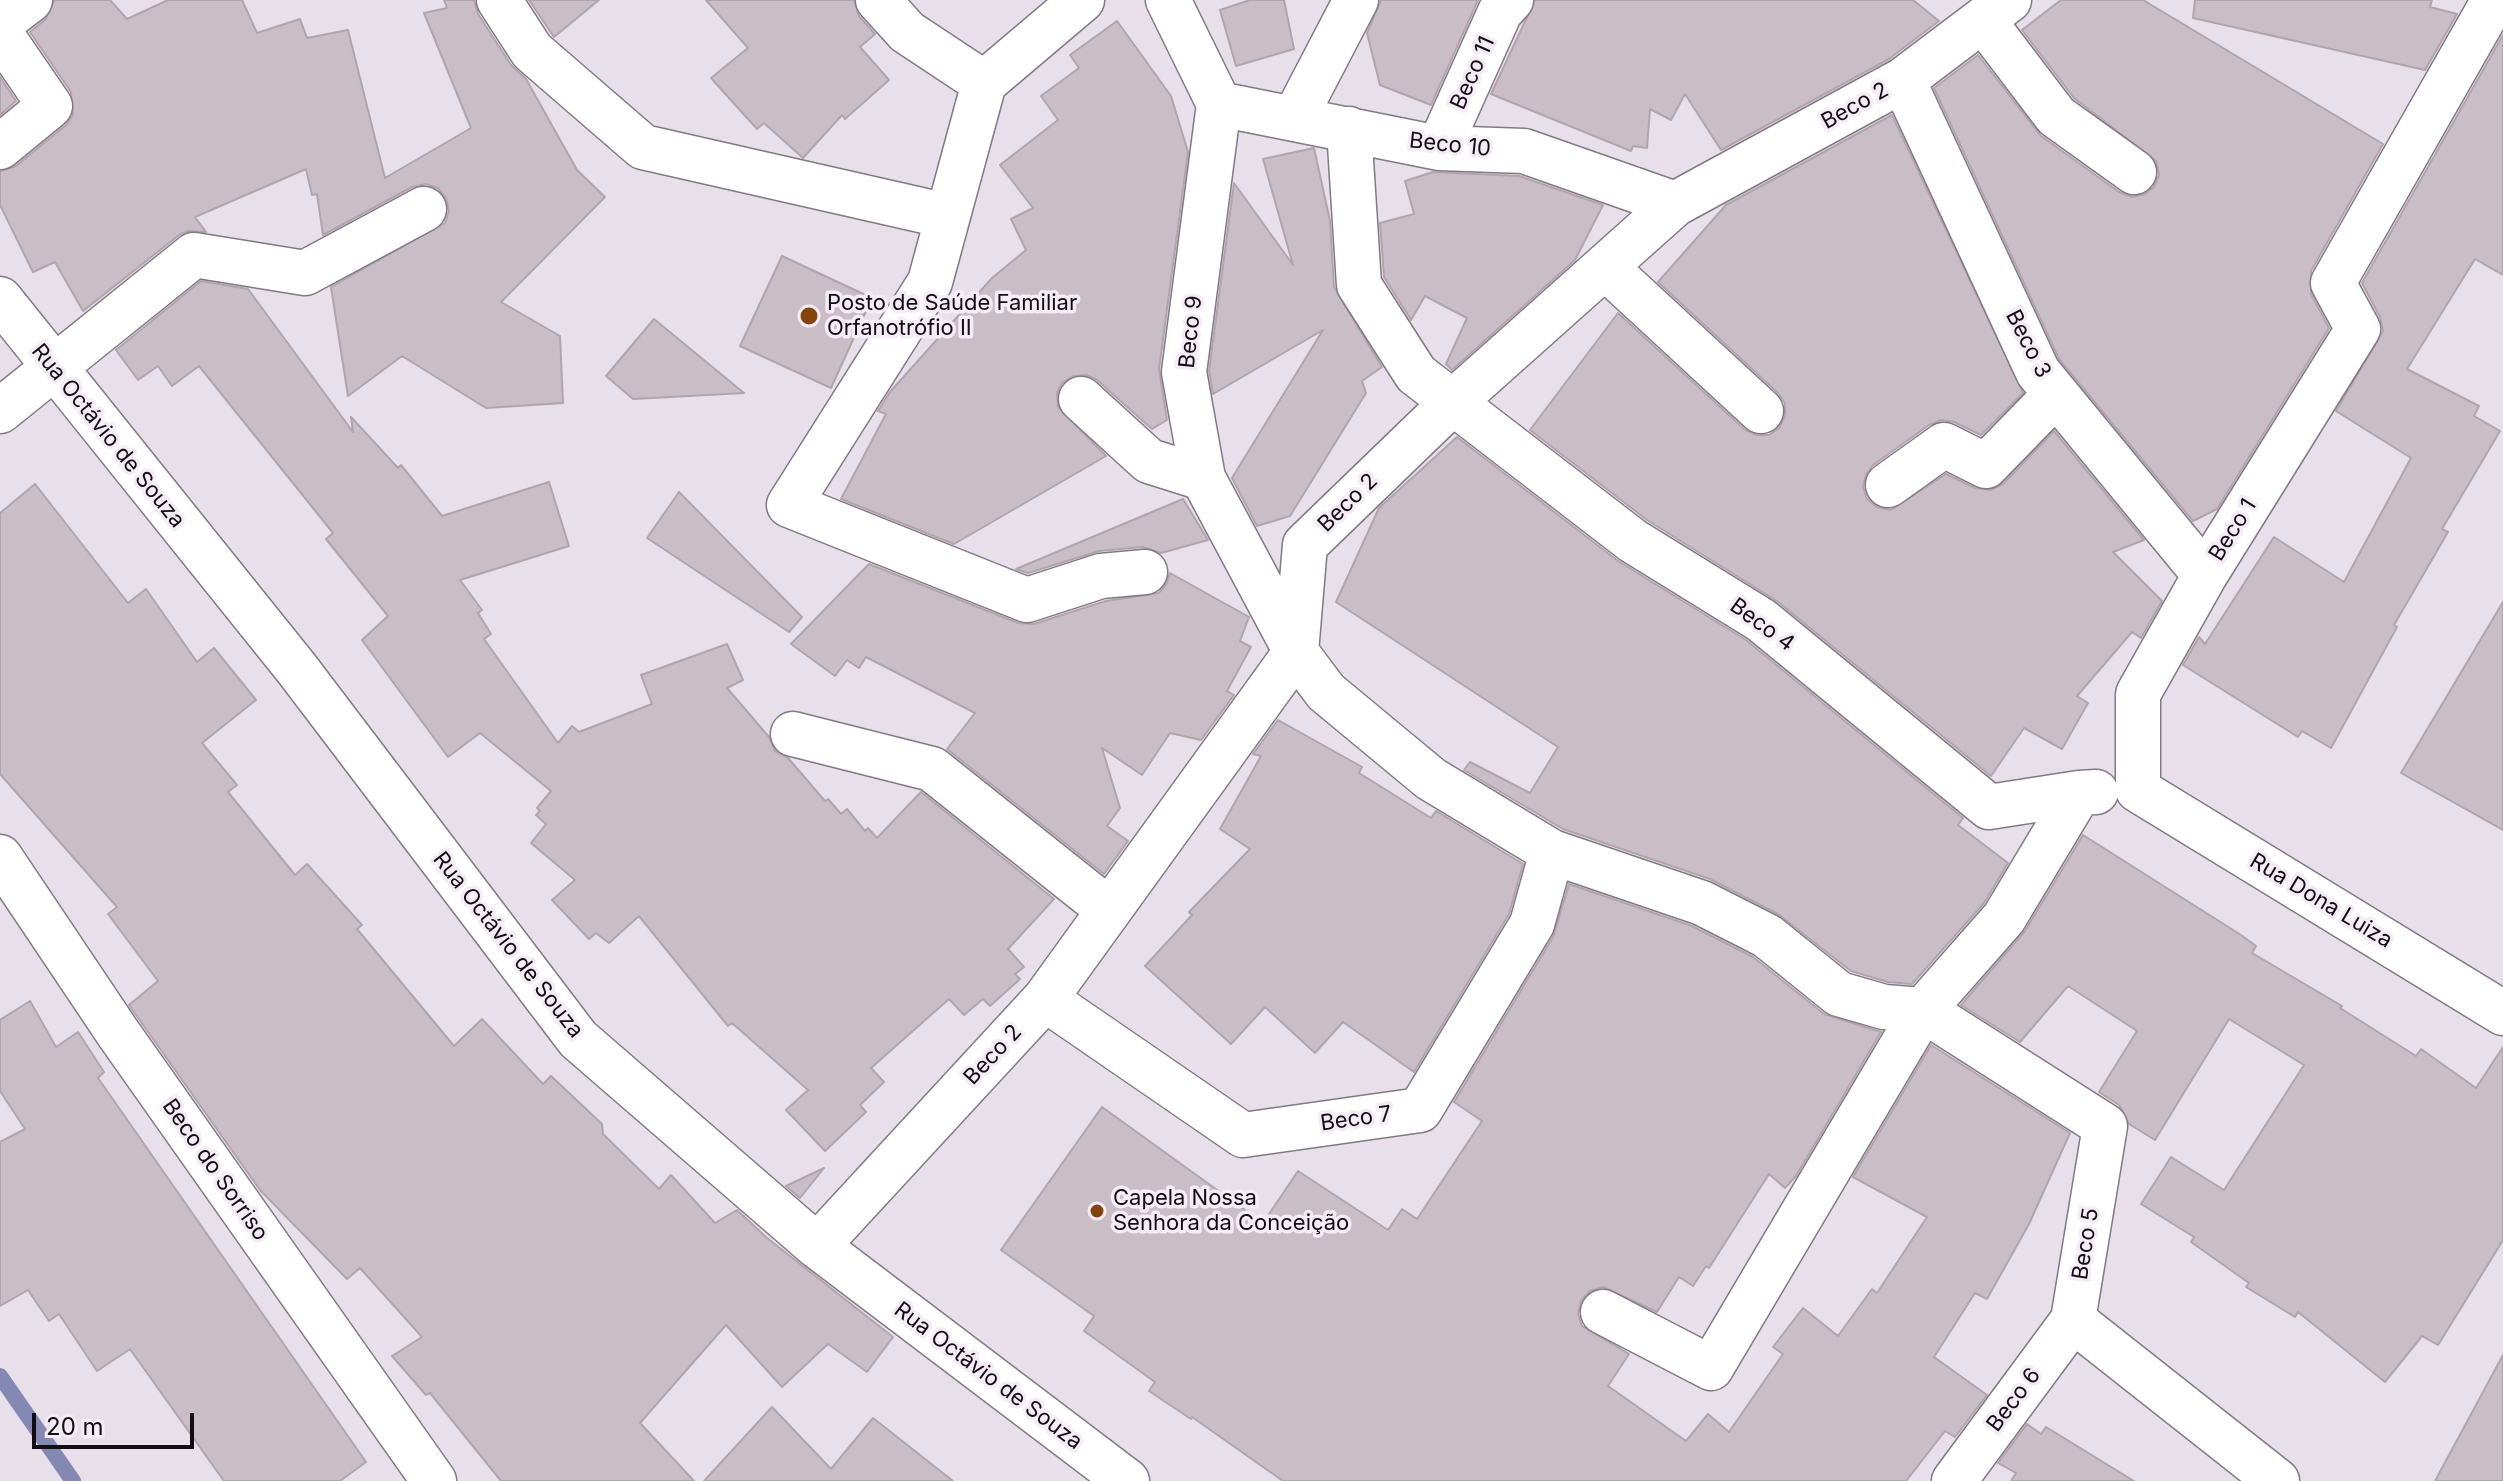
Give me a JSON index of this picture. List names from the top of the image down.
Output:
{
  "streets": {
    "street": [
      "Beco 11",
      "Beco 2",
      "Beco 10",
      "Beco 9",
      "Beco 3",
      "Rua Octávio de Souza",
      "Beco 1",
      "Beco 4",
      "Rua Dona Luiza",
      "Beco 7",
      "Beco do Sorriso",
      "Beco 5",
      "Beco 6"
    ]
  },
  "crossings": [
    ["Beco 11", "Beco 10"],
    ["Beco 2", "Beco 10"],
    ["Beco 2", "Beco 9"],
    ["Beco 2", "Beco 3"],
    ["Beco 2", "Rua Octávio de Souza"],
    ["Beco 2", "Beco 4"],
    ["Beco 2", "Beco 7"],
    ["Beco 10", "Beco 9"],
    ["Beco 10", "Beco 4"],
    ["Beco 3", "Beco 1"],
    ["Beco 1", "Rua Dona Luiza"],
    ["Beco 5", "Beco 6"]
  ],
  "places": ["Posto de Saúde Familiar Orfanotrófio II", "Capela Nossa Senhora da Conceição"],
  "scale_bar": "20 m"
}
